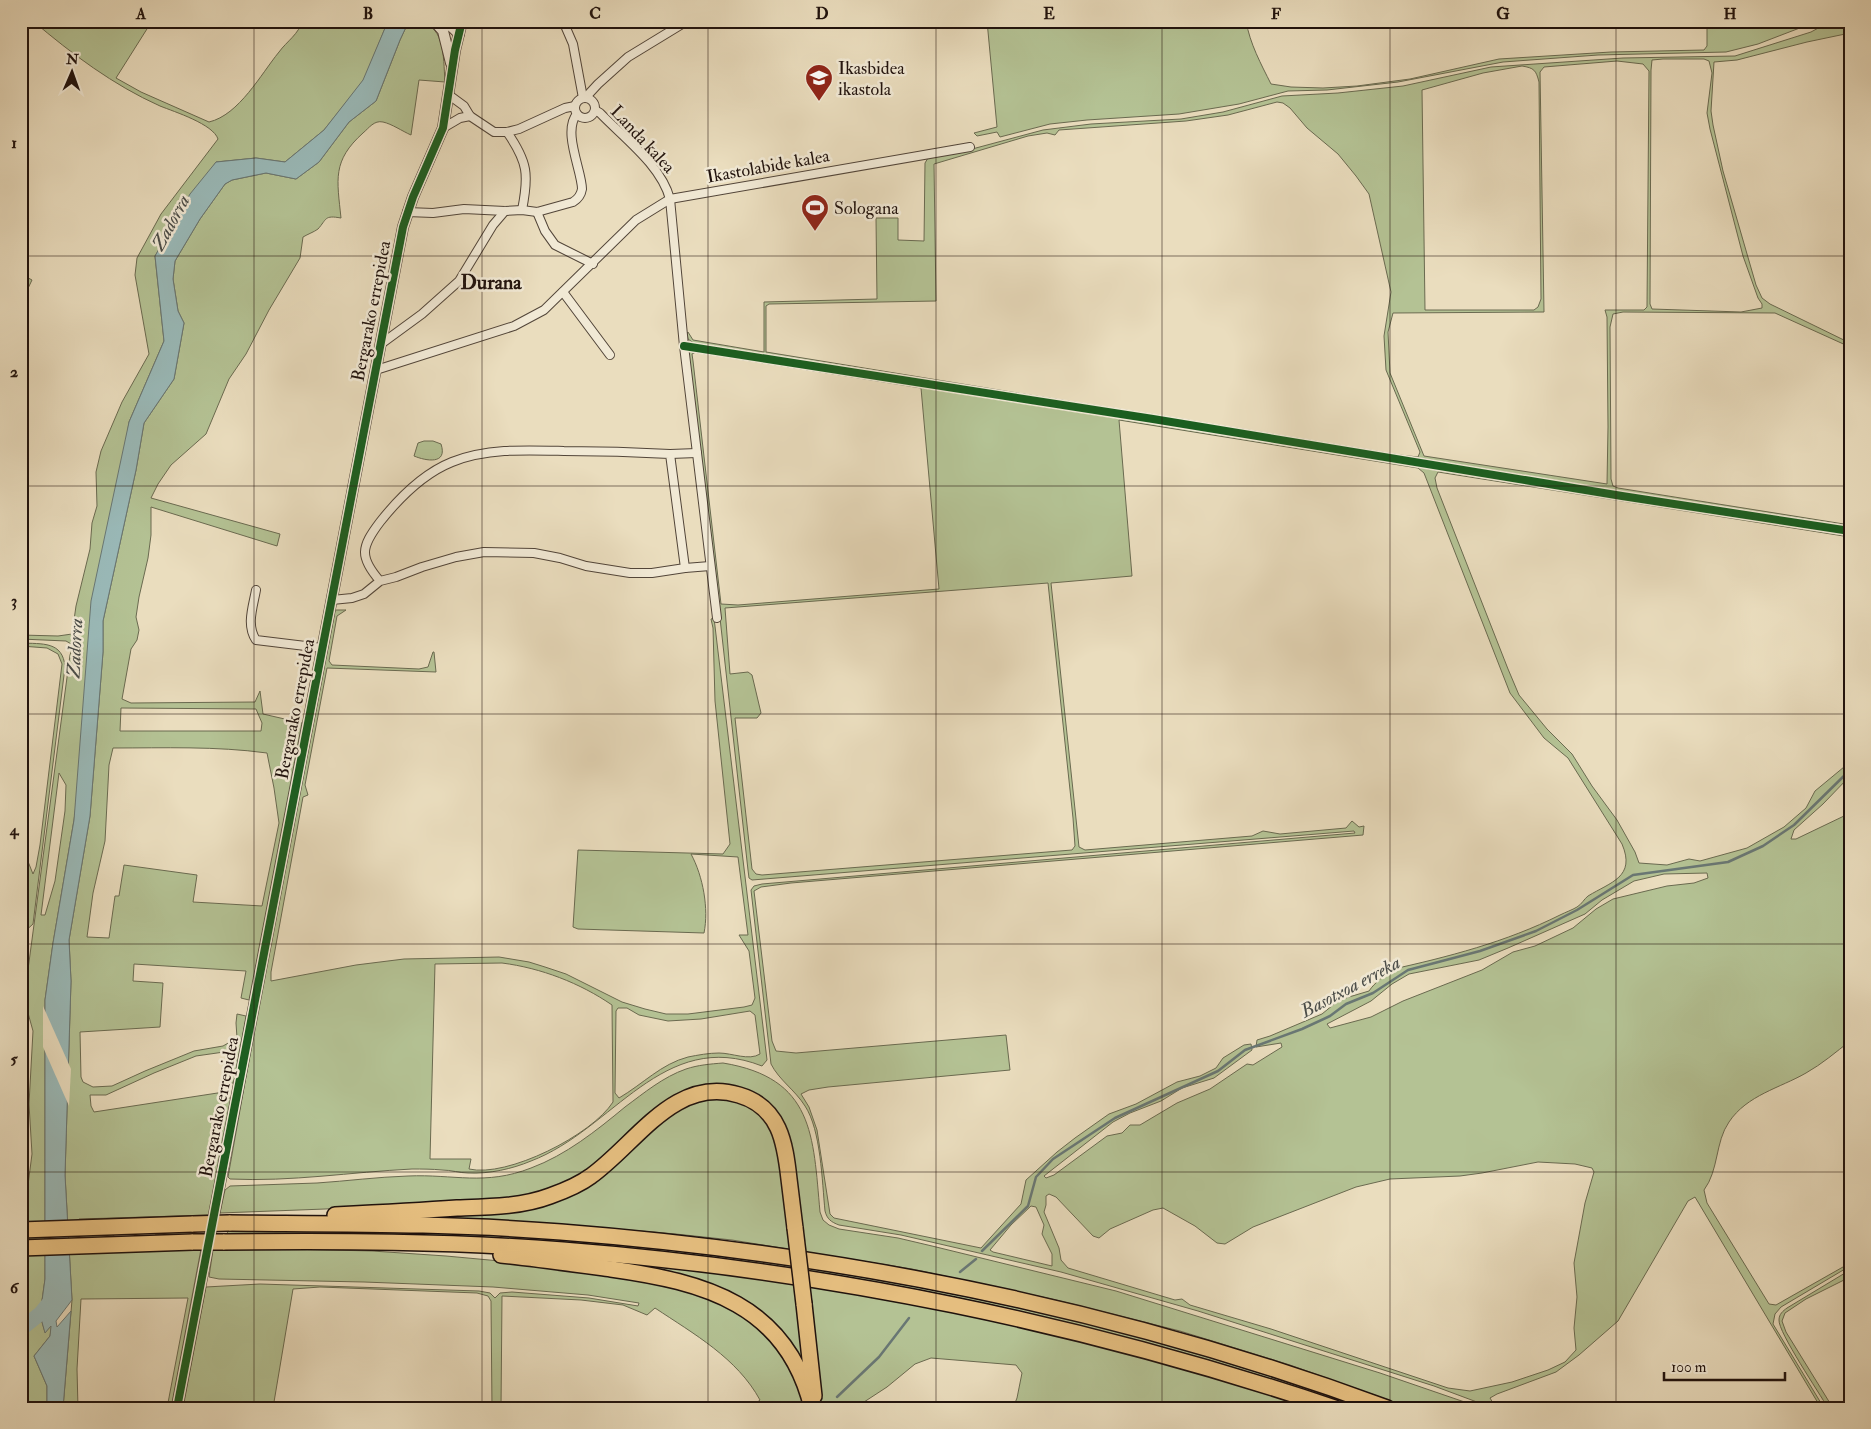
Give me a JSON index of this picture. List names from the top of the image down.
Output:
{
  "streets": {
    "street": ["Landa kalea", "Ikastolabide kalea", "Bergarako errepidea"]
  },
  "crossings": [
    ["Landa kalea", "Ikastolabide kalea"],
    ["Ikastolabide kalea", "Bergarako errepidea"]
  ],
  "districts": ["Durana"],
  "water": ["Zadorra", "Basotxoa erreka"],
  "places": {
    "school or university": ["Ikasbidea ikastola"],
    "sports": ["Sologana"]
  },
  "scale_bar": "100 m",
  "north": "top",
  "grid": {
    "columns": [
      "A",
      "B",
      "C",
      "D",
      "E",
      "F",
      "G",
      "H"
    ],
    "rows": [
      "1",
      "2",
      "3",
      "4",
      "5",
      "6"
    ]
  }
}
